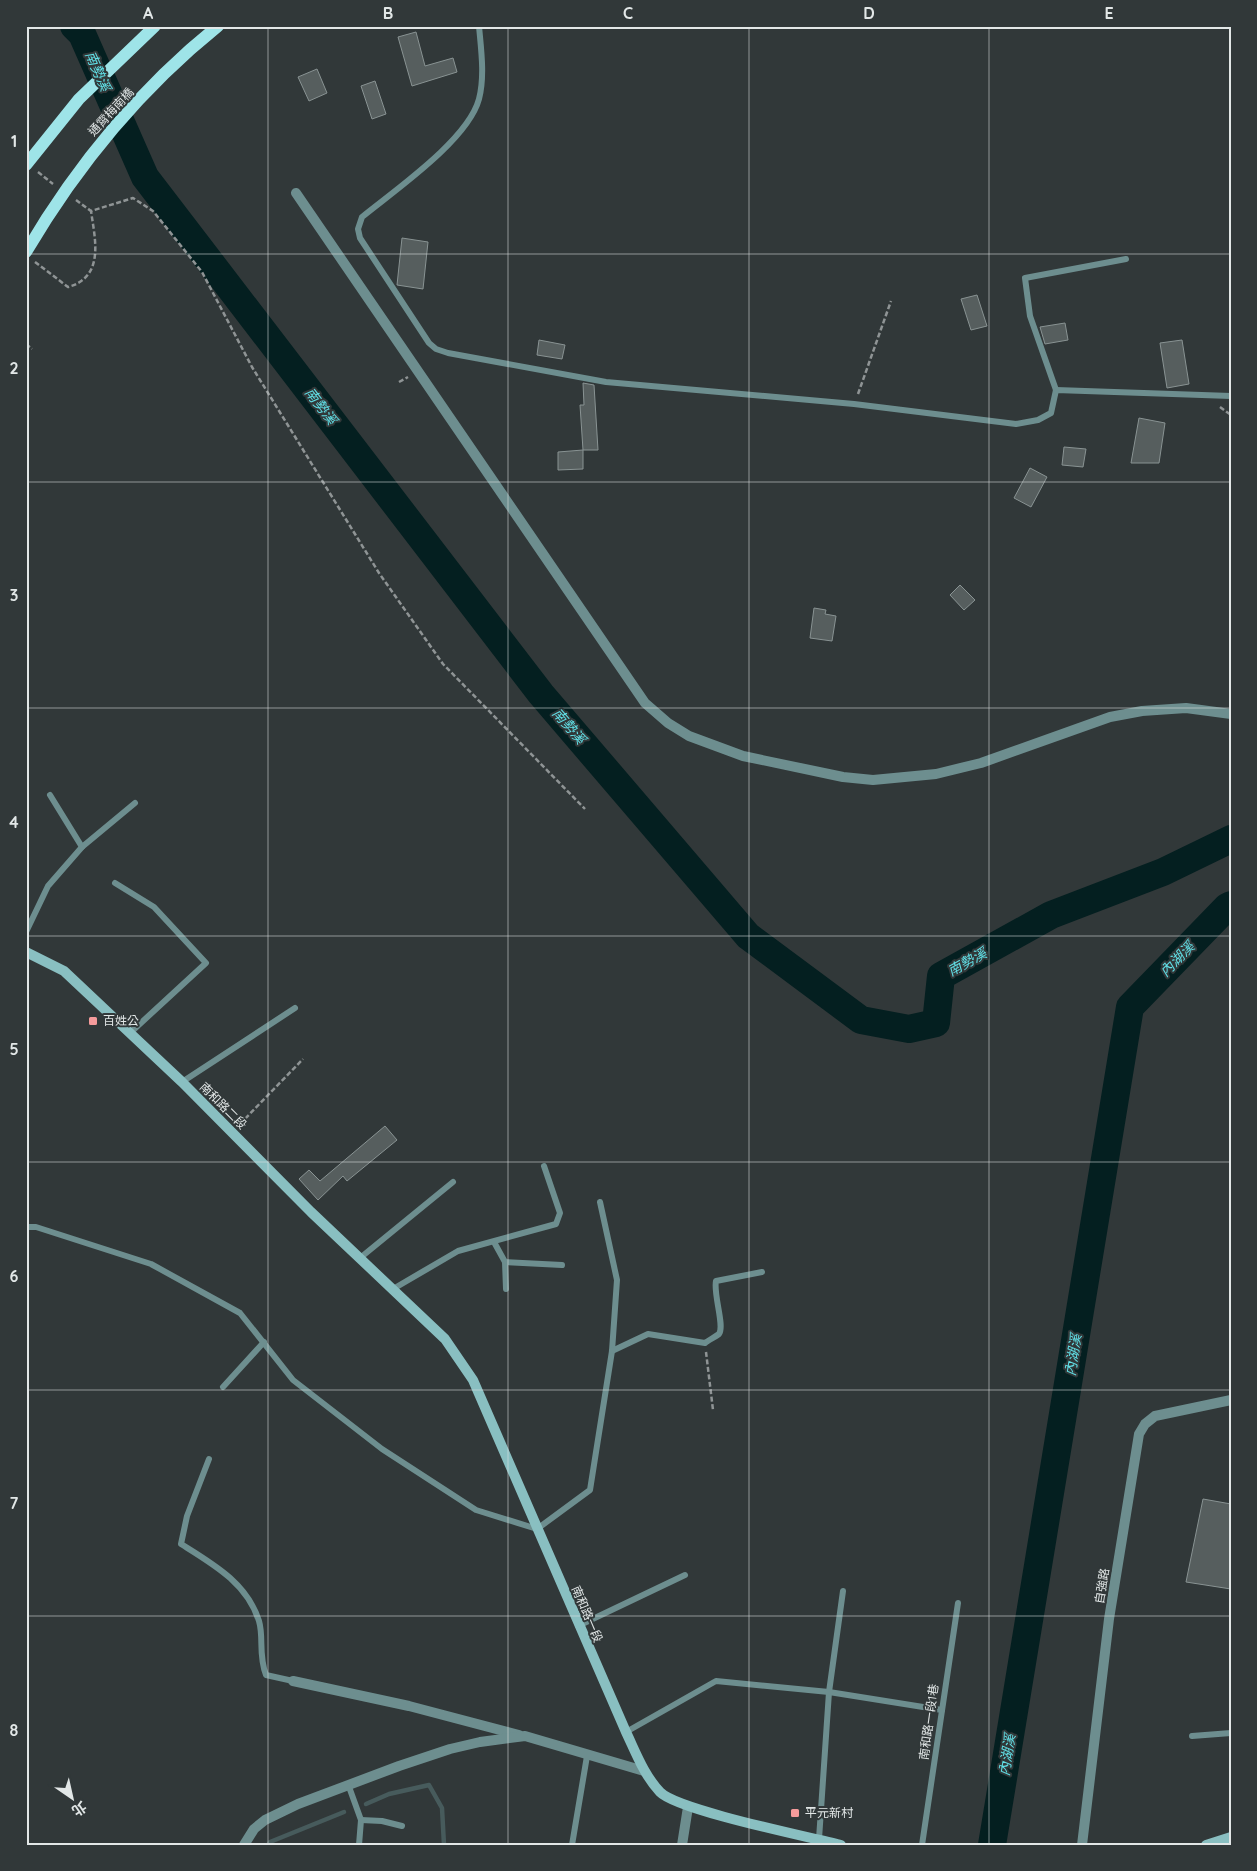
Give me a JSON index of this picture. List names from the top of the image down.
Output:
{
  "streets": {
    "main road": ["通霄梅南橋", "南和路二段", "南和路一段"],
    "street": ["自強路"],
    "lane": ["南和路一段1巷"]
  },
  "crossings": [
    ["南和路二段", "南和路一段"]
  ],
  "water": ["南勢溪", "內湖溪"],
  "places": {
    "transit": ["百姓公", "平元新村"]
  },
  "north": "bottom right",
  "grid": {
    "columns": [
      "A",
      "B",
      "C",
      "D",
      "E"
    ],
    "rows": [
      "1",
      "2",
      "3",
      "4",
      "5",
      "6",
      "7",
      "8"
    ]
  }
}
